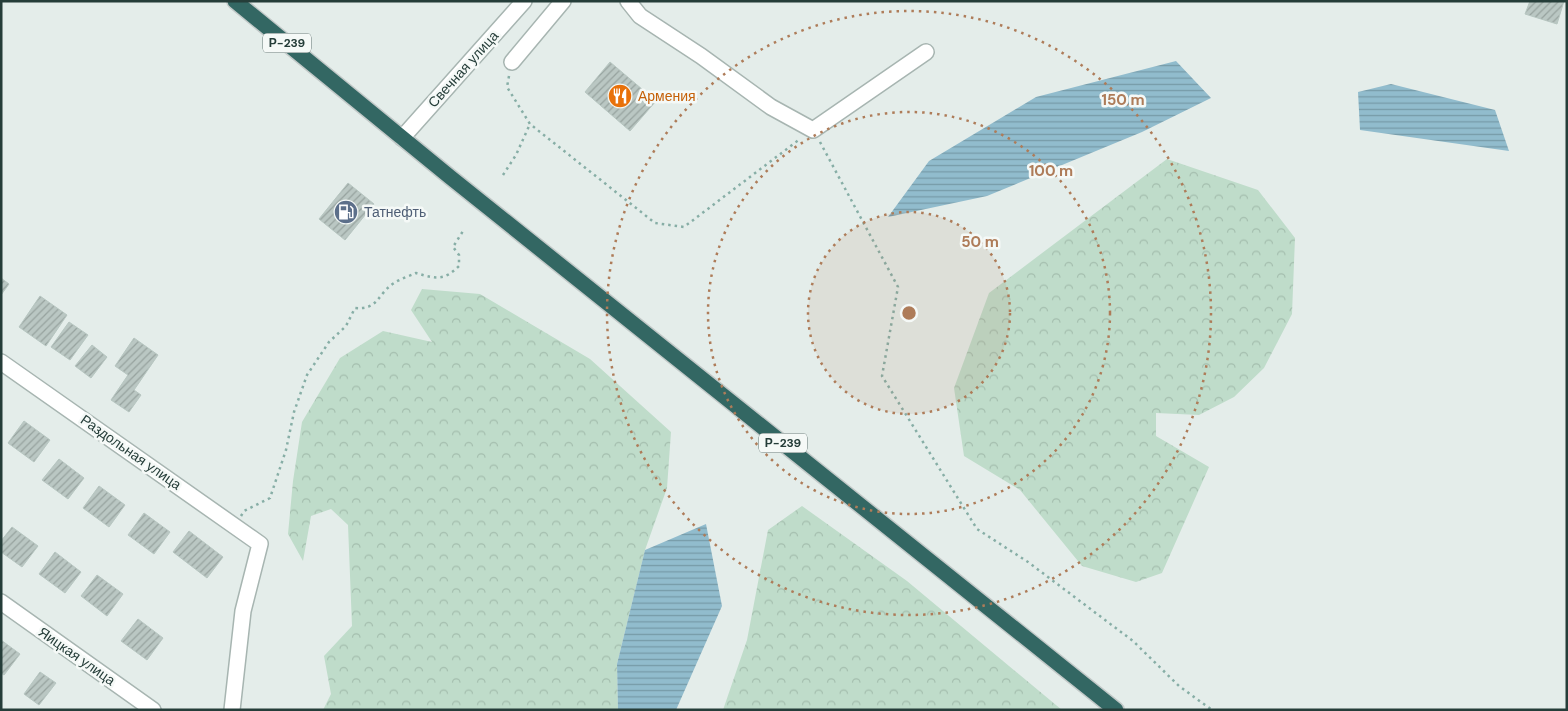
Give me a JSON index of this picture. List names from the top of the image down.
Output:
{
  "streets": {
    "highway": ["Р-239"],
    "street": ["Свечная улица", "Раздольная улица", "Яицкая улица"]
  },
  "crossings": [
    ["Р-239", "Свечная улица"]
  ],
  "places": {
    "restaurant": ["Армения"],
    "fuel station": ["Татнефть"]
  },
  "rings": ["150 m", "100 m", "50 m"]
}
